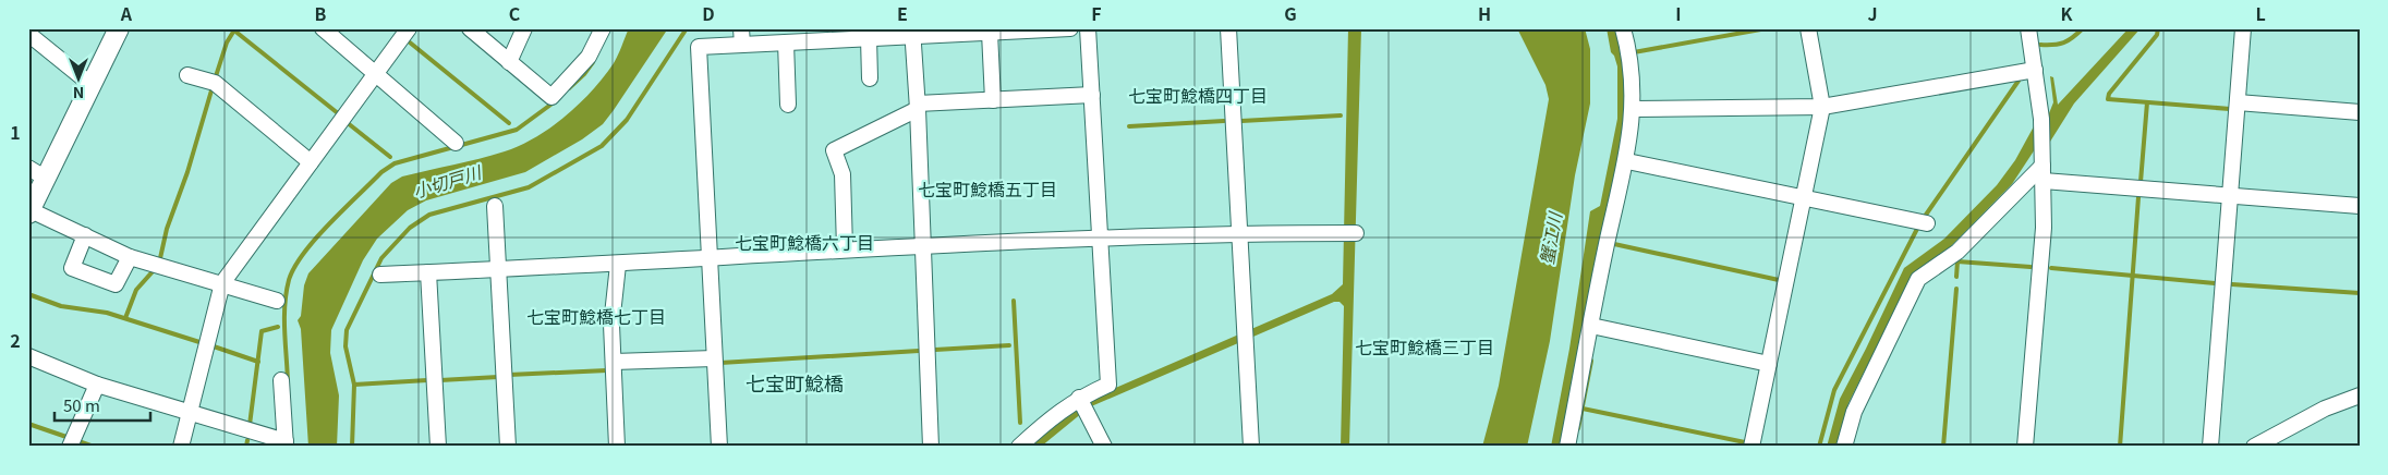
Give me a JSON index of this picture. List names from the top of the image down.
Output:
{
  "districts": [
    "七宝町鯰橋四丁目",
    "七宝町鯰橋五丁目",
    "七宝町鯰橋六丁目",
    "七宝町鯰橋七丁目",
    "七宝町鯰橋三丁目",
    "七宝町鯰橋"
  ],
  "water": ["小切戸川", "蟹江川"],
  "scale_bar": "50 m",
  "north": "bottom",
  "grid": {
    "columns": [
      "A",
      "B",
      "C",
      "D",
      "E",
      "F",
      "G",
      "H",
      "I",
      "J",
      "K",
      "L"
    ],
    "rows": ["1", "2"]
  }
}
